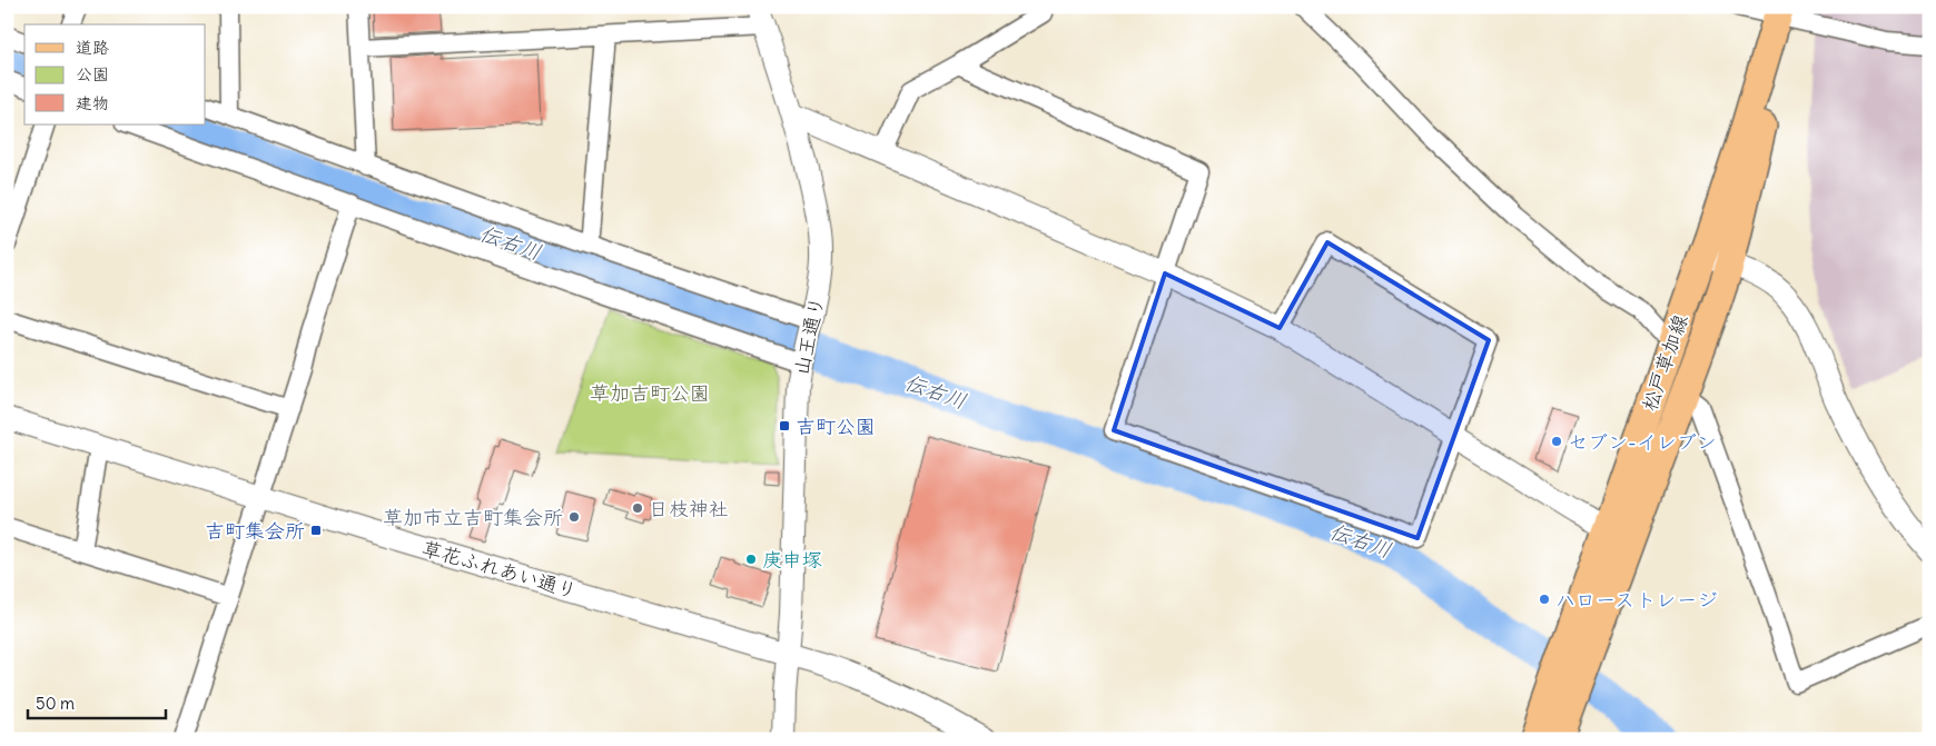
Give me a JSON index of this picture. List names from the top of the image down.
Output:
{
  "streets": {
    "main road": ["松戸草加線"],
    "street": ["山王通り", "草花ふれあい通り"]
  },
  "crossings": [
    ["山王通り", "草花ふれあい通り"]
  ],
  "water": ["伝右川"],
  "parks": ["草加吉町公園"],
  "places": {
    "transit": ["吉町公園", "吉町集会所"],
    "other": [
      "セブン-イレブン",
      "日枝神社",
      "草加市立吉町集会所",
      "庚申塚",
      "ハローストレージ"
    ]
  },
  "legend": ["道路", "公園", "建物"],
  "scale_bar": "50 m"
}
